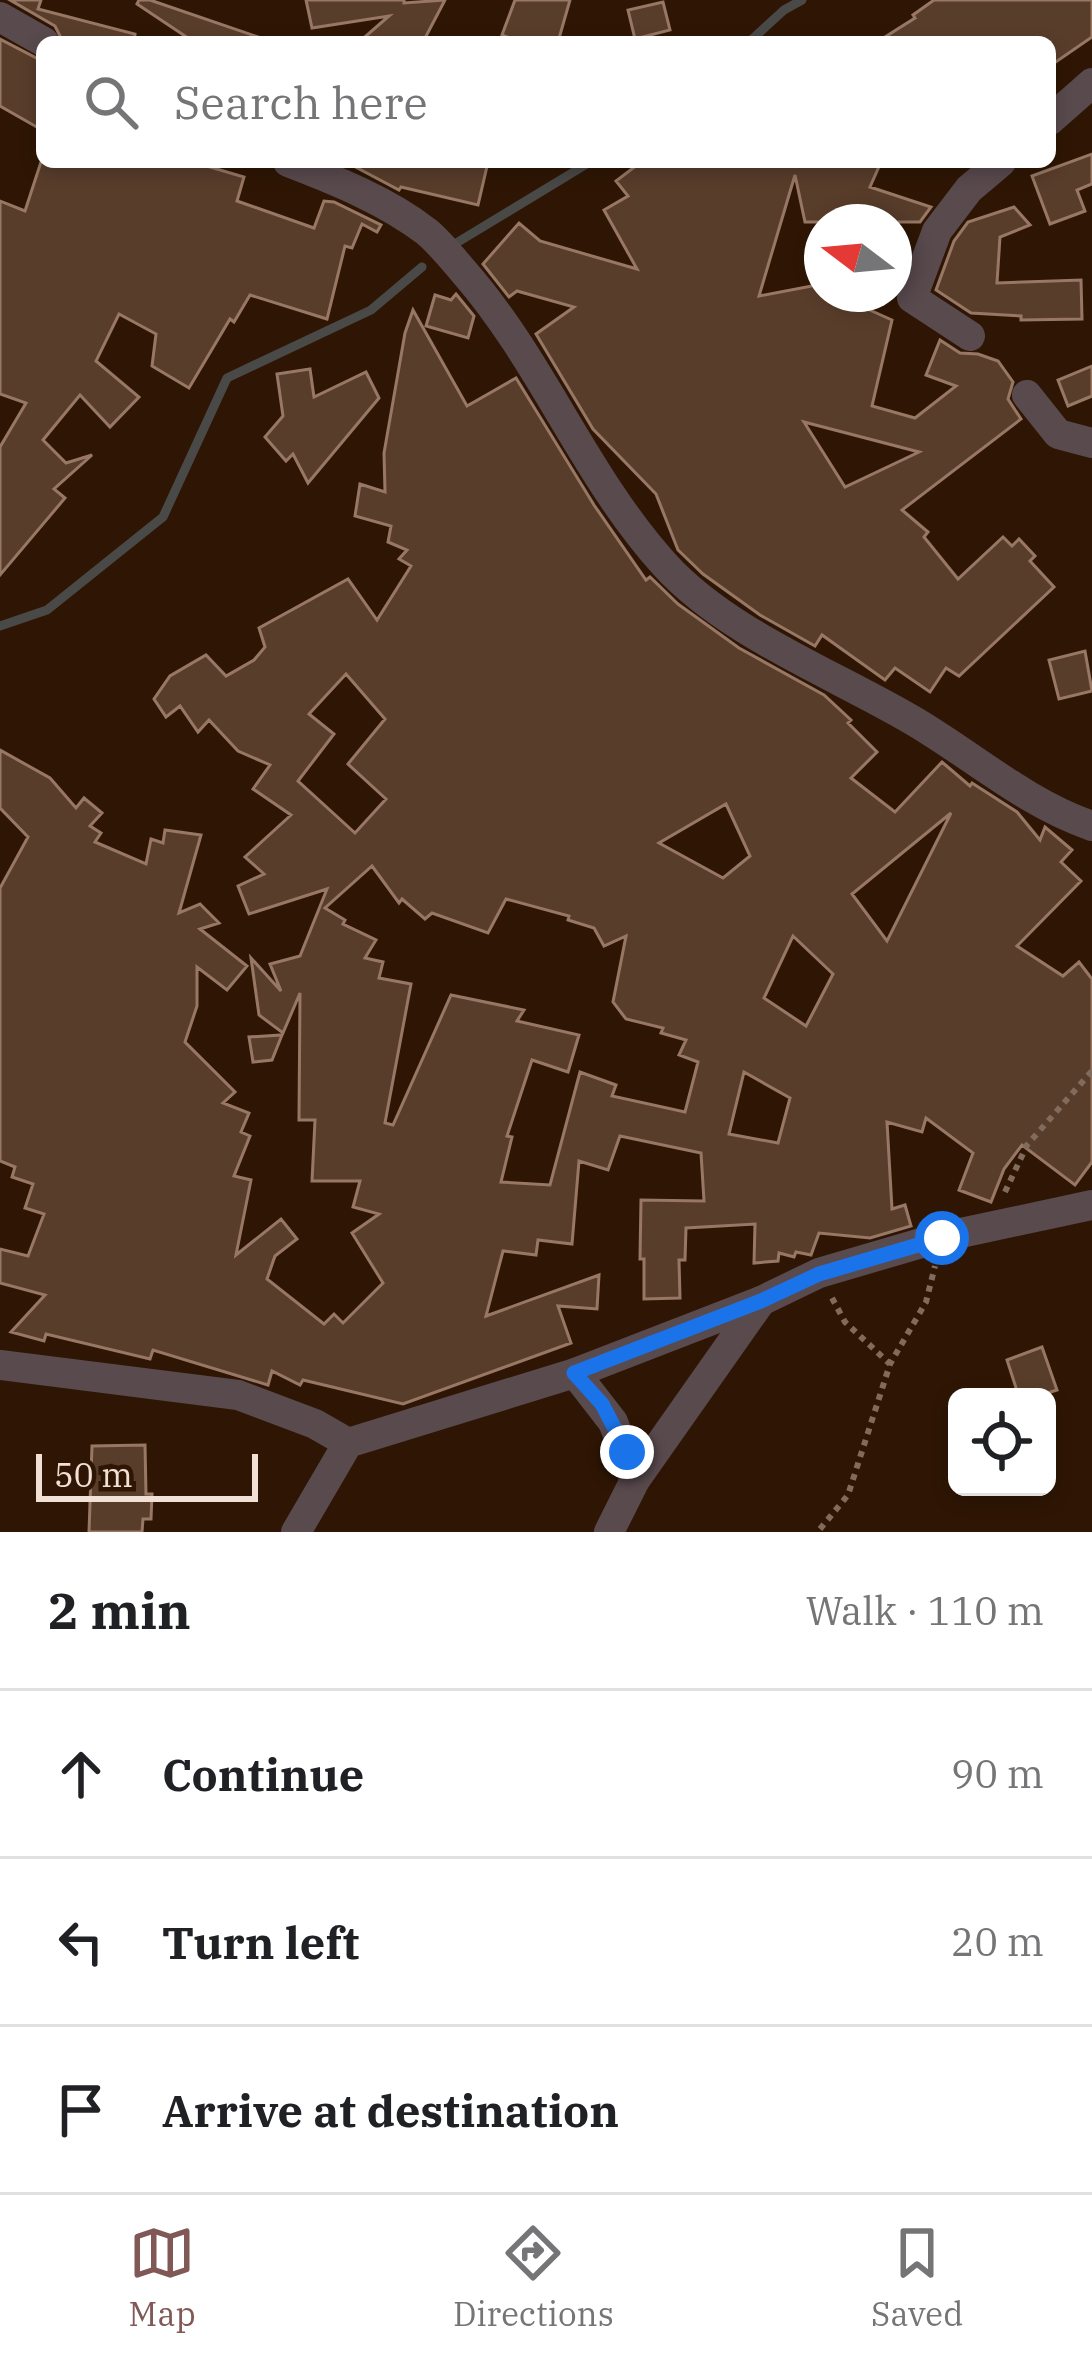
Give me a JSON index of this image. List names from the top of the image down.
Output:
{
  "scale_bar": "50 m",
  "north": "left",
  "page": {
    "search": "Search here",
    "scale": "50 m",
    "heading": ["2 min", "Walk · 110 m"],
    "list": [
      ["Continue", "90 m"],
      ["Turn left", "20 m"],
      "Arrive at destination"
    ],
    "nav": ["Map", "Directions", "Saved"]
  }
}
